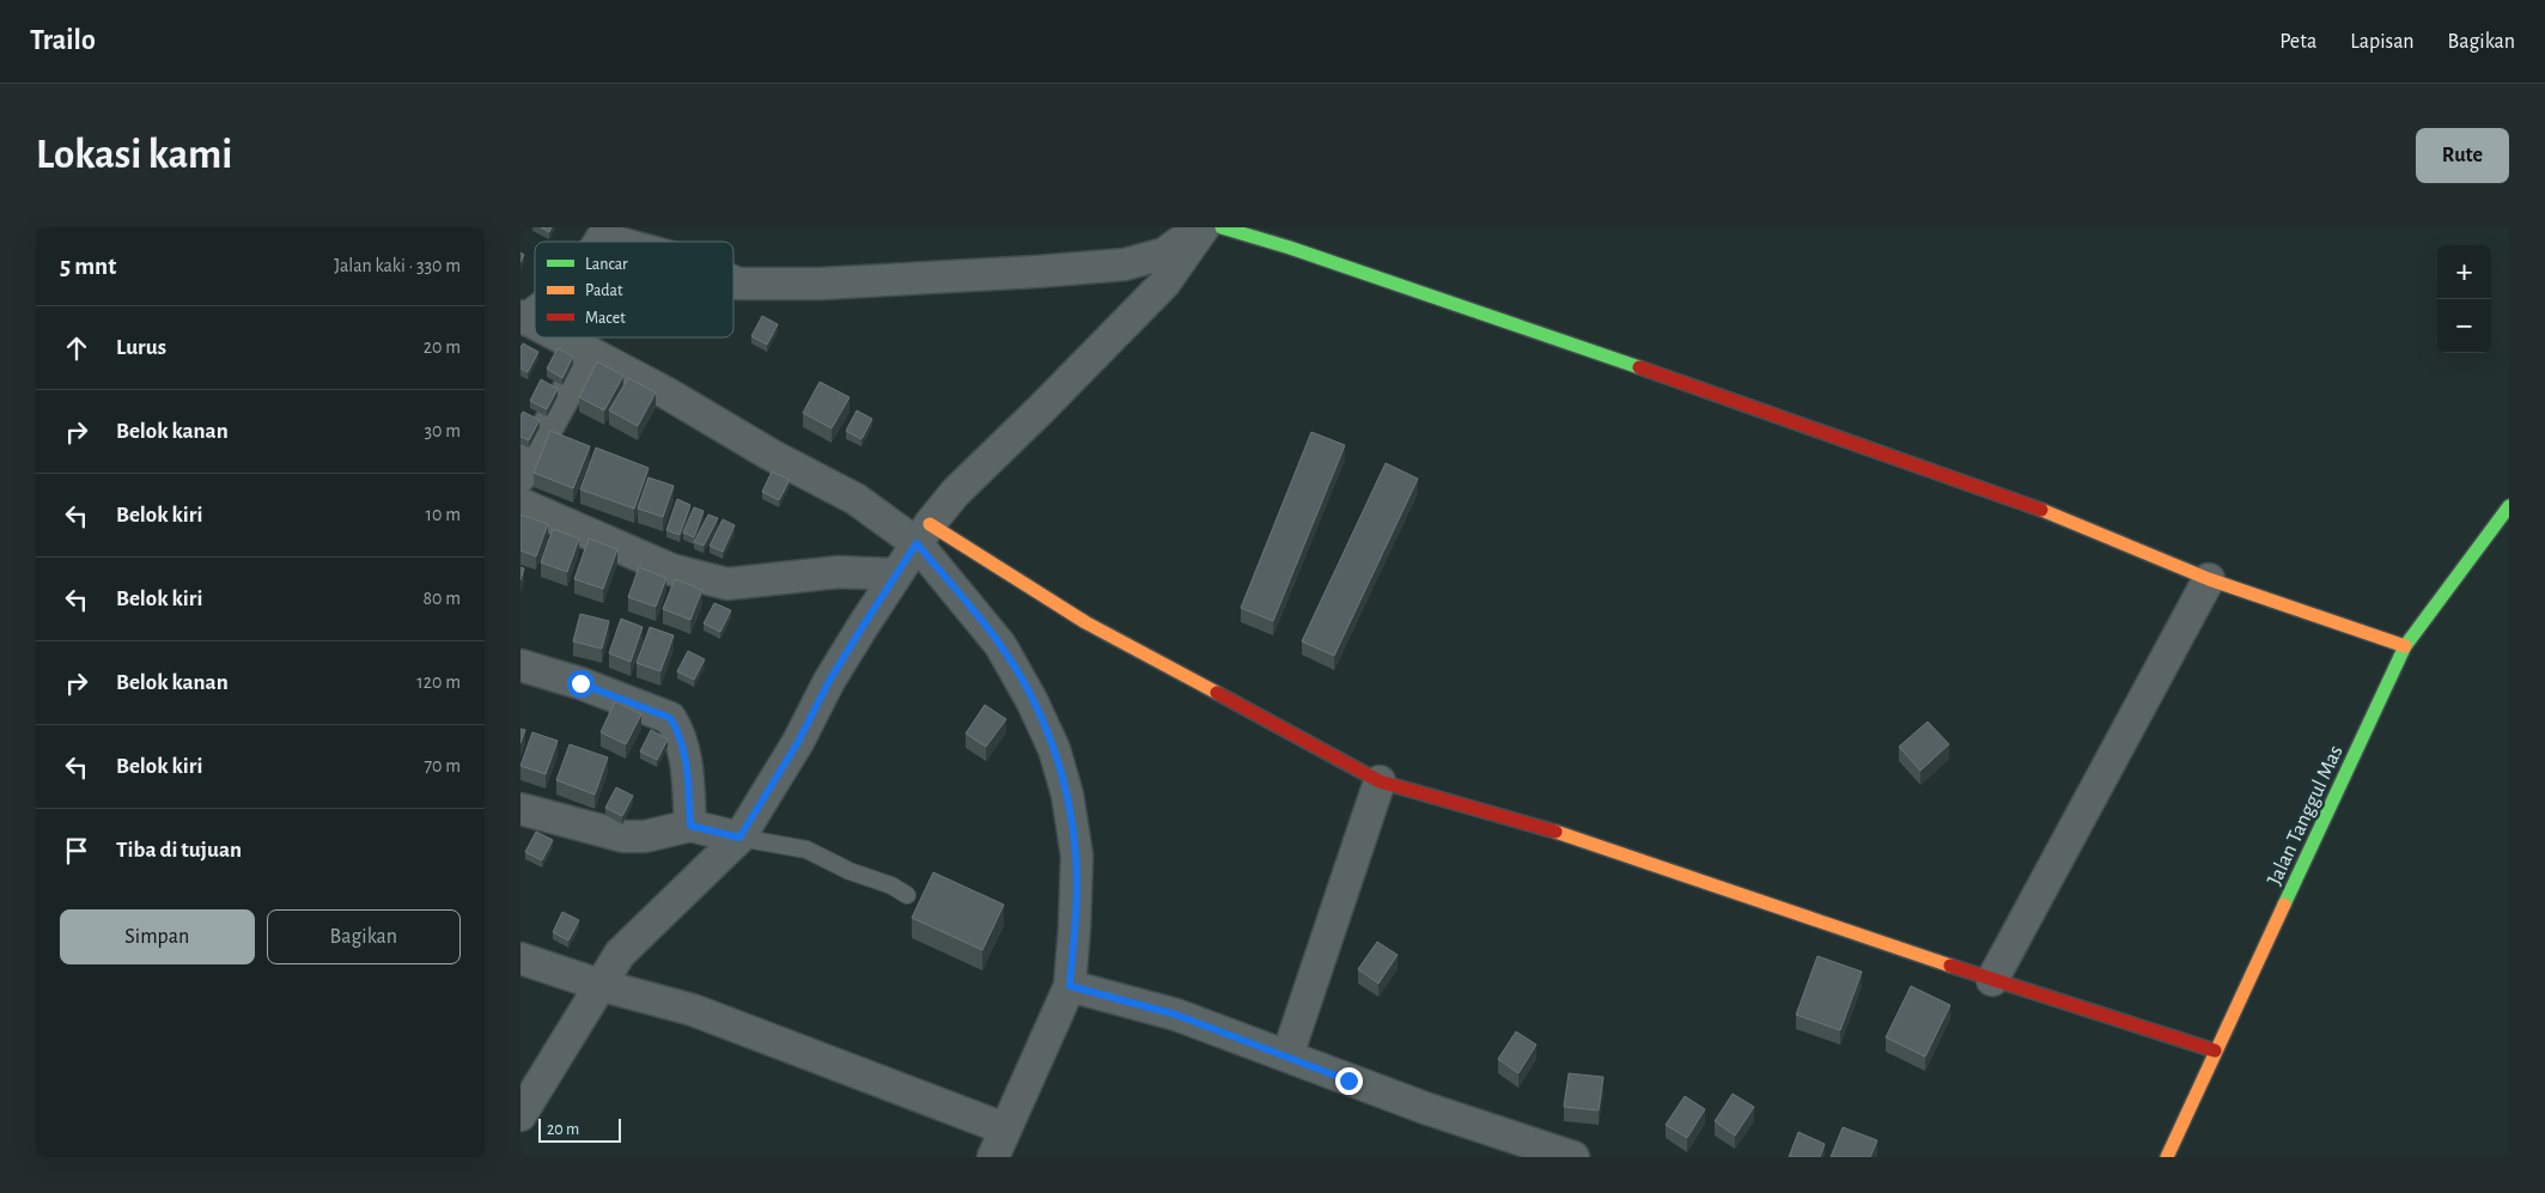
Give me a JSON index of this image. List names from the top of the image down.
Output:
{
  "streets": {
    "street": ["Jalan Tanggul Mas"]
  },
  "legend": ["Lancar", "Padat", "Macet"],
  "scale_bar": "20 m",
  "page": {
    "header": "Trailo",
    "nav": ["Peta", "Lapisan", "Bagikan"],
    "buttons": [
      "Rute",
      ["Simpan", "Bagikan"]
    ],
    "title": "Lokasi kami",
    "heading": ["5 mnt", "Jalan kaki · 330 m"],
    "map_buttons": ["+", "−"],
    "list": [
      ["Lurus", "20 m"],
      ["Belok kanan", "30 m"],
      ["Belok kiri", "10 m"],
      ["Belok kiri", "80 m"],
      ["Belok kanan", "120 m"],
      ["Belok kiri", "70 m"],
      "Tiba di tujuan"
    ],
    "scale": "20 m"
  }
}
